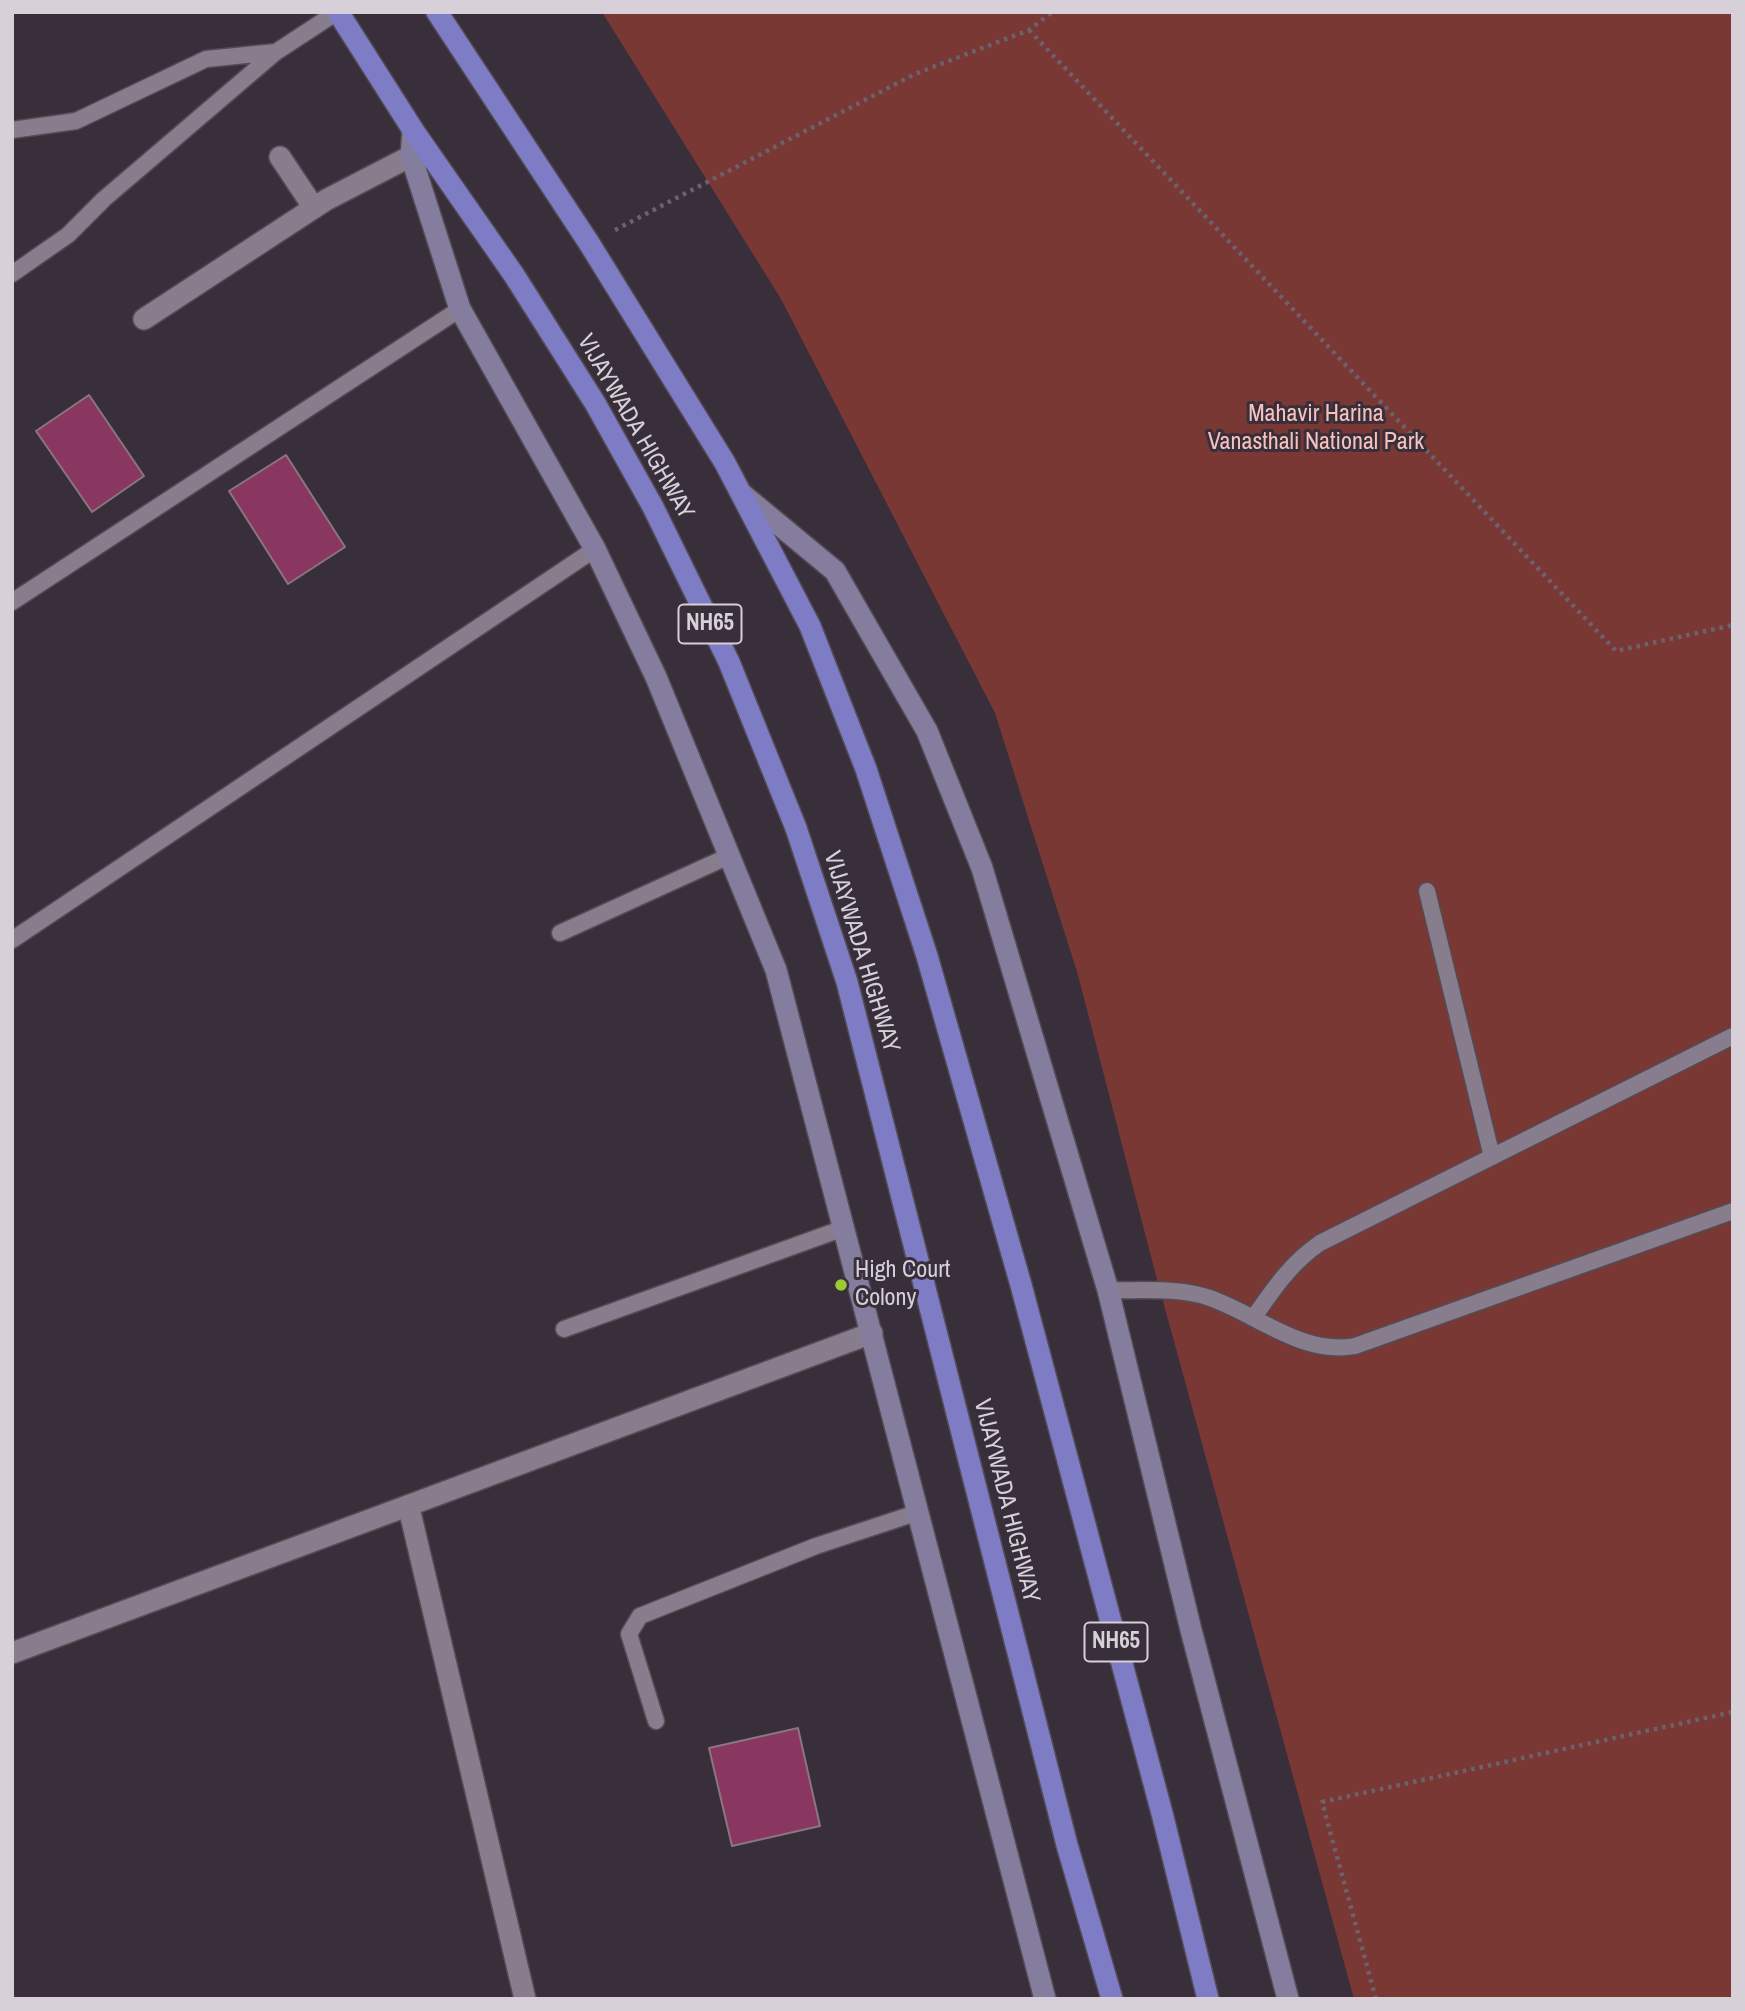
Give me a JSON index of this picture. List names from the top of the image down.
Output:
{
  "streets": {
    "highway": ["VIJAYWADA HIGHWAY", "NH65"]
  },
  "parks": ["Mahavir Harina Vanasthali National Park"],
  "places": ["High Court Colony"]
}
